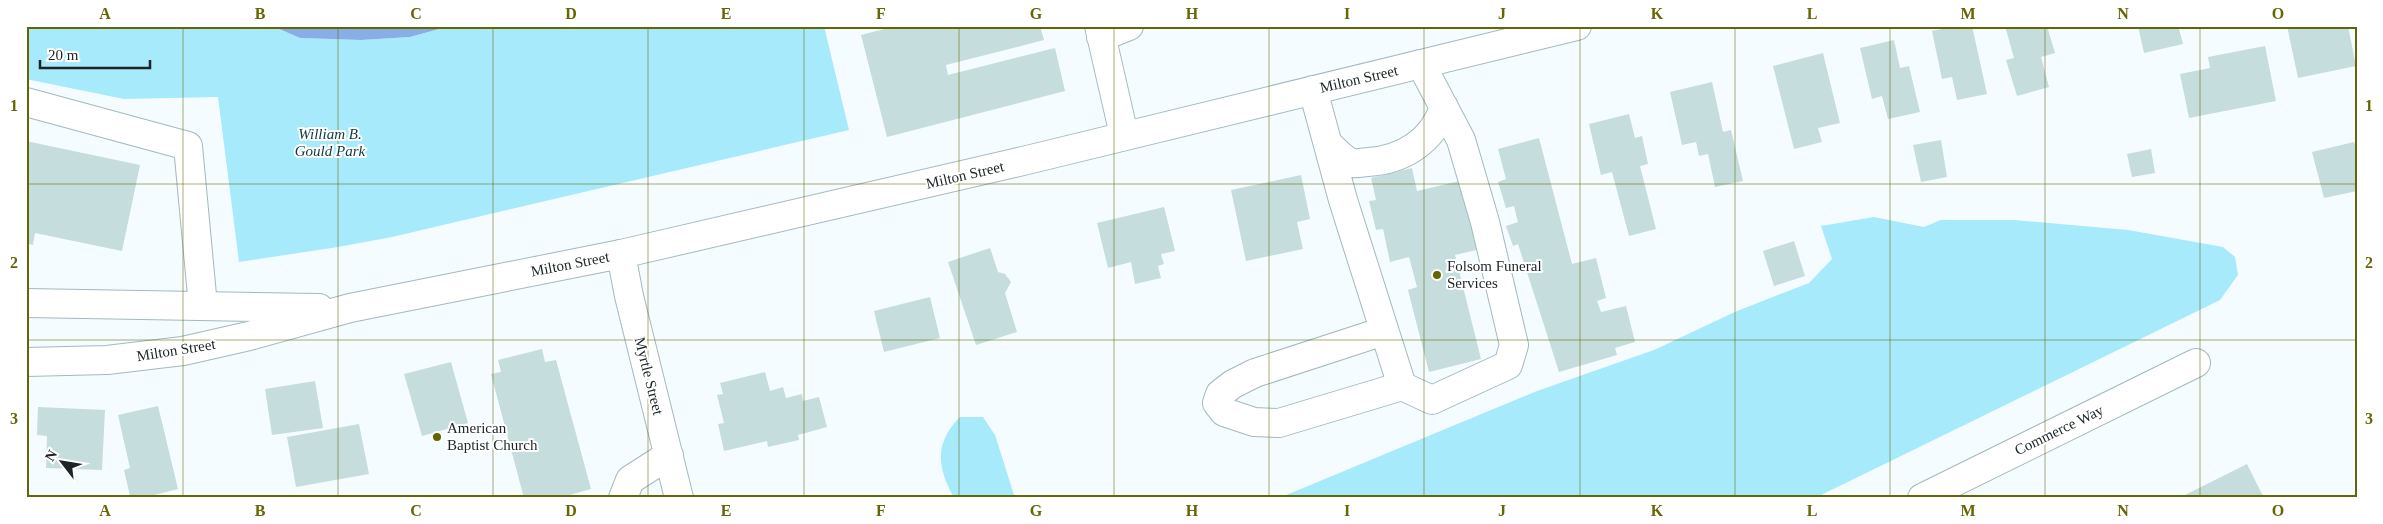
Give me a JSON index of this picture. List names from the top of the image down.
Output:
{
  "streets": {
    "main road": ["Milton Street", "Myrtle Street", "Commerce Way"]
  },
  "crossings": [
    ["Milton Street", "Myrtle Street"]
  ],
  "parks": ["William B. Gould Park"],
  "places": ["Folsom Funeral Services", "American Baptist Church"],
  "scale_bar": "20 m",
  "north": "top left",
  "grid": {
    "columns": [
      "A",
      "B",
      "C",
      "D",
      "E",
      "F",
      "G",
      "H",
      "I",
      "J",
      "K",
      "L",
      "M",
      "N",
      "O"
    ],
    "rows": ["1", "2", "3"]
  }
}
